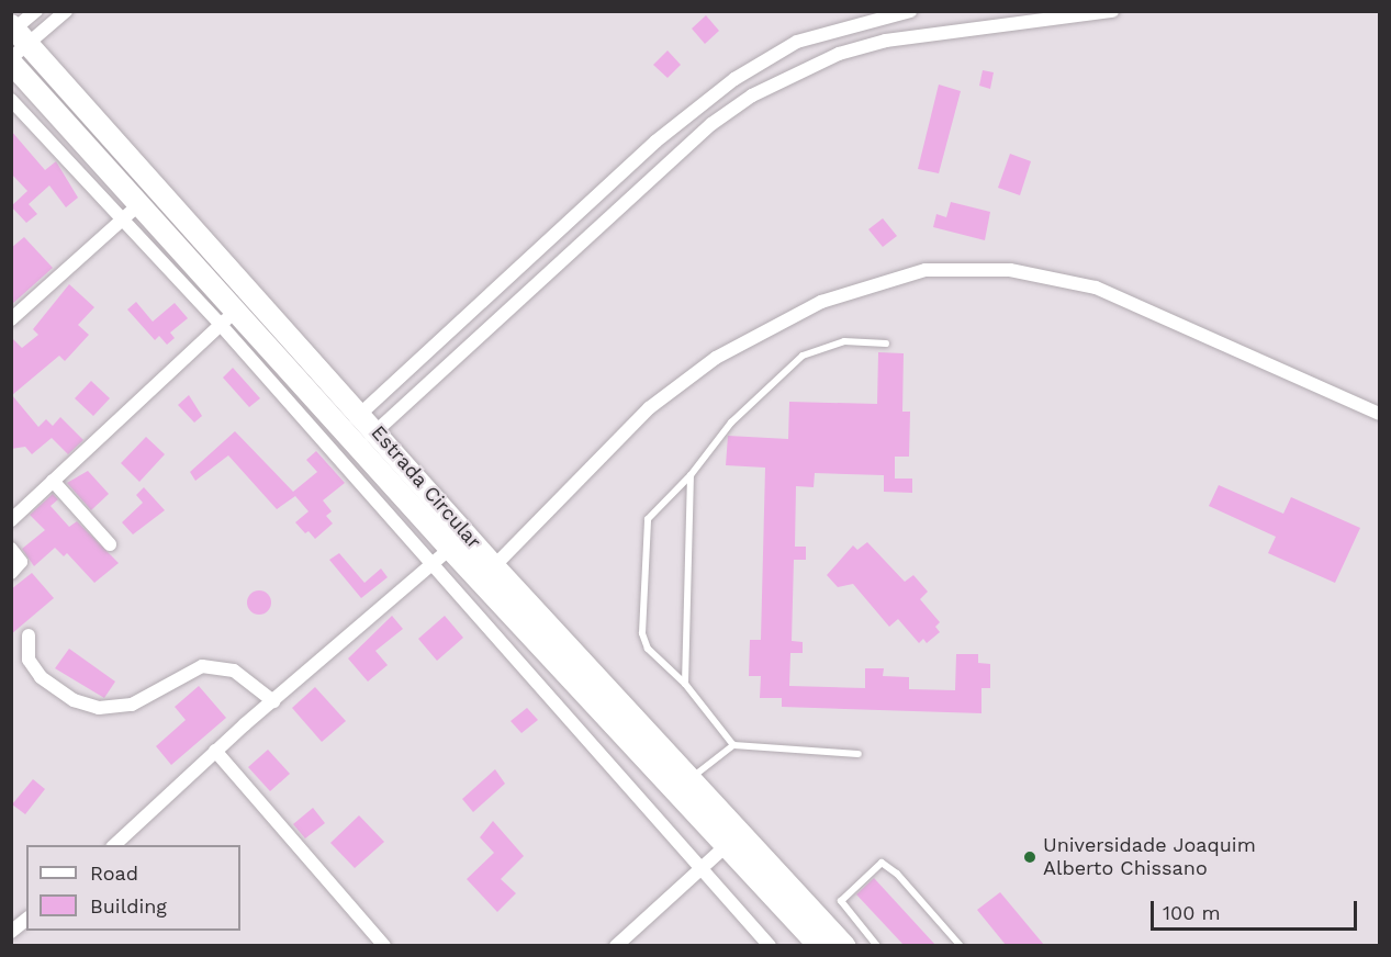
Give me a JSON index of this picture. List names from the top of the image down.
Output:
{
  "streets": {
    "main road": ["Estrada Circular"]
  },
  "places": ["Universidade Joaquim Alberto Chissano"],
  "legend": ["Road", "Building"],
  "scale_bar": "100 m"
}
